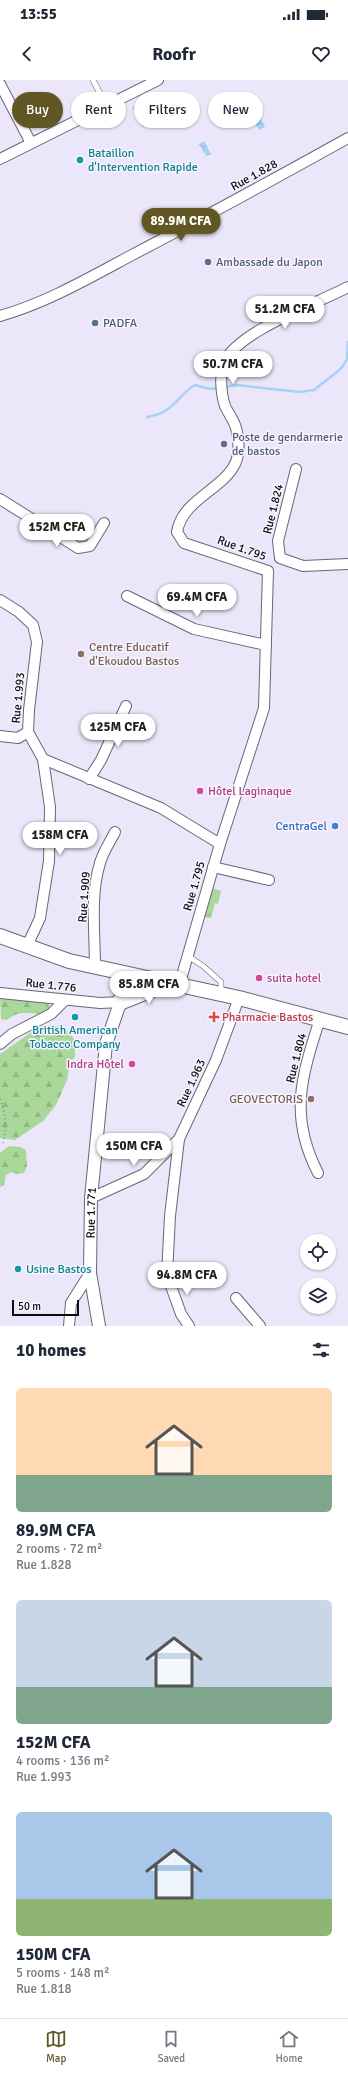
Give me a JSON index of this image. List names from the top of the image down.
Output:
{
  "streets": {
    "street": [
      "Rue 1.828",
      "Rue 1.824",
      "Rue 1.795",
      "Rue 1.993",
      "Rue 1.909",
      "Rue 1.776",
      "Rue 1.804",
      "Rue 1.963",
      "Rue 1.771"
    ]
  },
  "crossings": [
    ["Rue 1.776", "Rue 1.771"]
  ],
  "places": {
    "other": [
      "Bataillon d'Intervention Rapide",
      "Ambassade du Japon",
      "PADFA",
      "Poste de gendarmerie de bastos",
      "Centre Educatif d'Ekoudou Bastos",
      "Hôtel Laginaque",
      "CentraGel",
      "suita hotel",
      "British American Tobacco Company",
      "Indra Hôtel",
      "GEOVECTORIS",
      "Usine Bastos"
    ],
    "health": ["Pharmacie Bastos"]
  },
  "scale_bar": "50 m",
  "page": {
    "status": "13:55",
    "header": "Roofr",
    "chip": [
      "Buy",
      "Rent",
      "Filters",
      "New"
    ],
    "price": [
      "89.9M CFA",
      "51.2M CFA",
      "50.7M CFA",
      "152M CFA",
      "69.4M CFA",
      "125M CFA",
      "158M CFA",
      "85.8M CFA",
      "150M CFA",
      "94.8M CFA"
    ],
    "scale": "50 m",
    "heading": "10 homes",
    "list": [
      {
        "name": "89.9M CFA",
        "note": "2 rooms · 72 m² · Rue 1.828"
      },
      {
        "name": "152M CFA",
        "note": "4 rooms · 136 m² · Rue 1.993"
      },
      {
        "name": "150M CFA",
        "note": "5 rooms · 148 m² · Rue 1.818"
      }
    ],
    "tabs": ["Map", "Saved", "Home"]
  }
}
